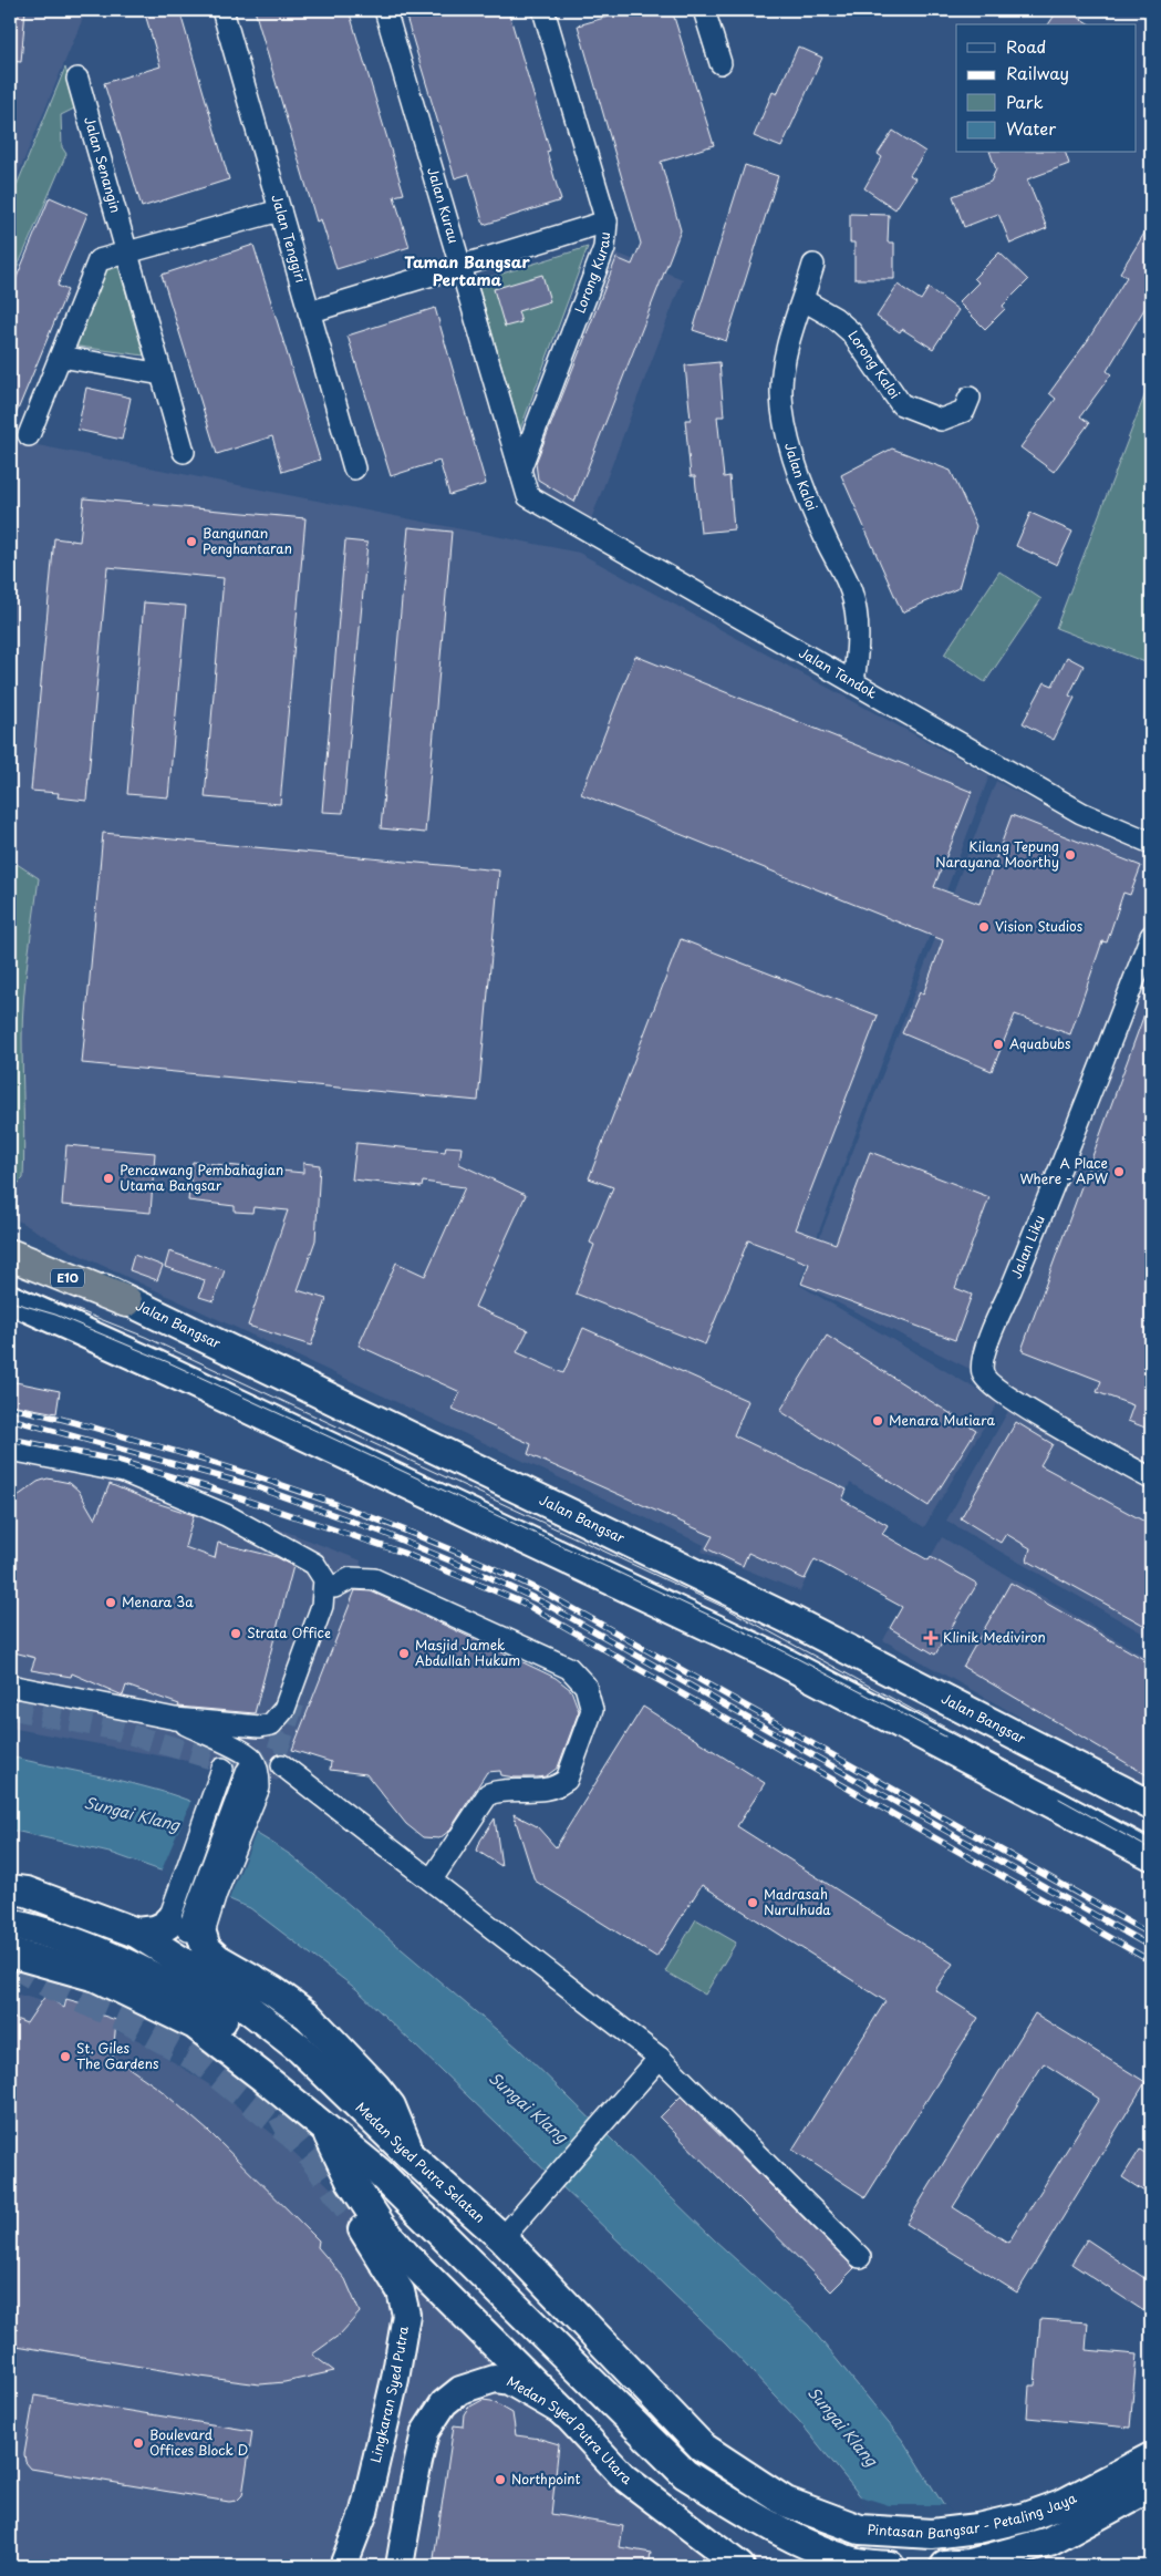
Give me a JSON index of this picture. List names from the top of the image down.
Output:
{
  "streets": {
    "highway": ["E10"],
    "main road": ["Jalan Bangsar", "Medan Syed Putra Selatan", "Pintasan Bangsar - Petaling Jaya"],
    "street": [
      "Jalan Senangin",
      "Jalan Kurau",
      "Jalan Tenggiri",
      "Lorong Kurau",
      "Lorong Kaloi",
      "Jalan Kaloi",
      "Jalan Tandok",
      "Jalan Liku",
      "Lingkaran Syed Putra",
      "Medan Syed Putra Utara"
    ]
  },
  "crossings": [
    ["Jalan Kurau", "Lorong Kurau"],
    ["Jalan Kurau", "Jalan Tandok"],
    ["Lorong Kaloi", "Jalan Kaloi"],
    ["Jalan Kaloi", "Jalan Tandok"],
    ["E10", "Jalan Bangsar"],
    ["Medan Syed Putra Selatan", "Pintasan Bangsar - Petaling Jaya"]
  ],
  "districts": ["Taman Bangsar Pertama"],
  "water": ["Sungai Klang"],
  "places": {
    "other": [
      "Bangunan Penghantaran",
      "Kilang Tepung Narayana Moorthy",
      "Vision Studios",
      "Aquabubs",
      "A Place Where - APW",
      "Pencawang Pembahagian Utama Bangsar",
      "Menara Mutiara",
      "Menara 3a",
      "Strata Office",
      "Masjid Jamek Abdullah Hukum",
      "Madrasah Nurulhuda",
      "St. Giles The Gardens",
      "Boulevard Offices Block D",
      "Northpoint"
    ],
    "health": ["Klinik Mediviron"]
  },
  "legend": [
    "Road",
    "Railway",
    "Park",
    "Water"
  ]
}
